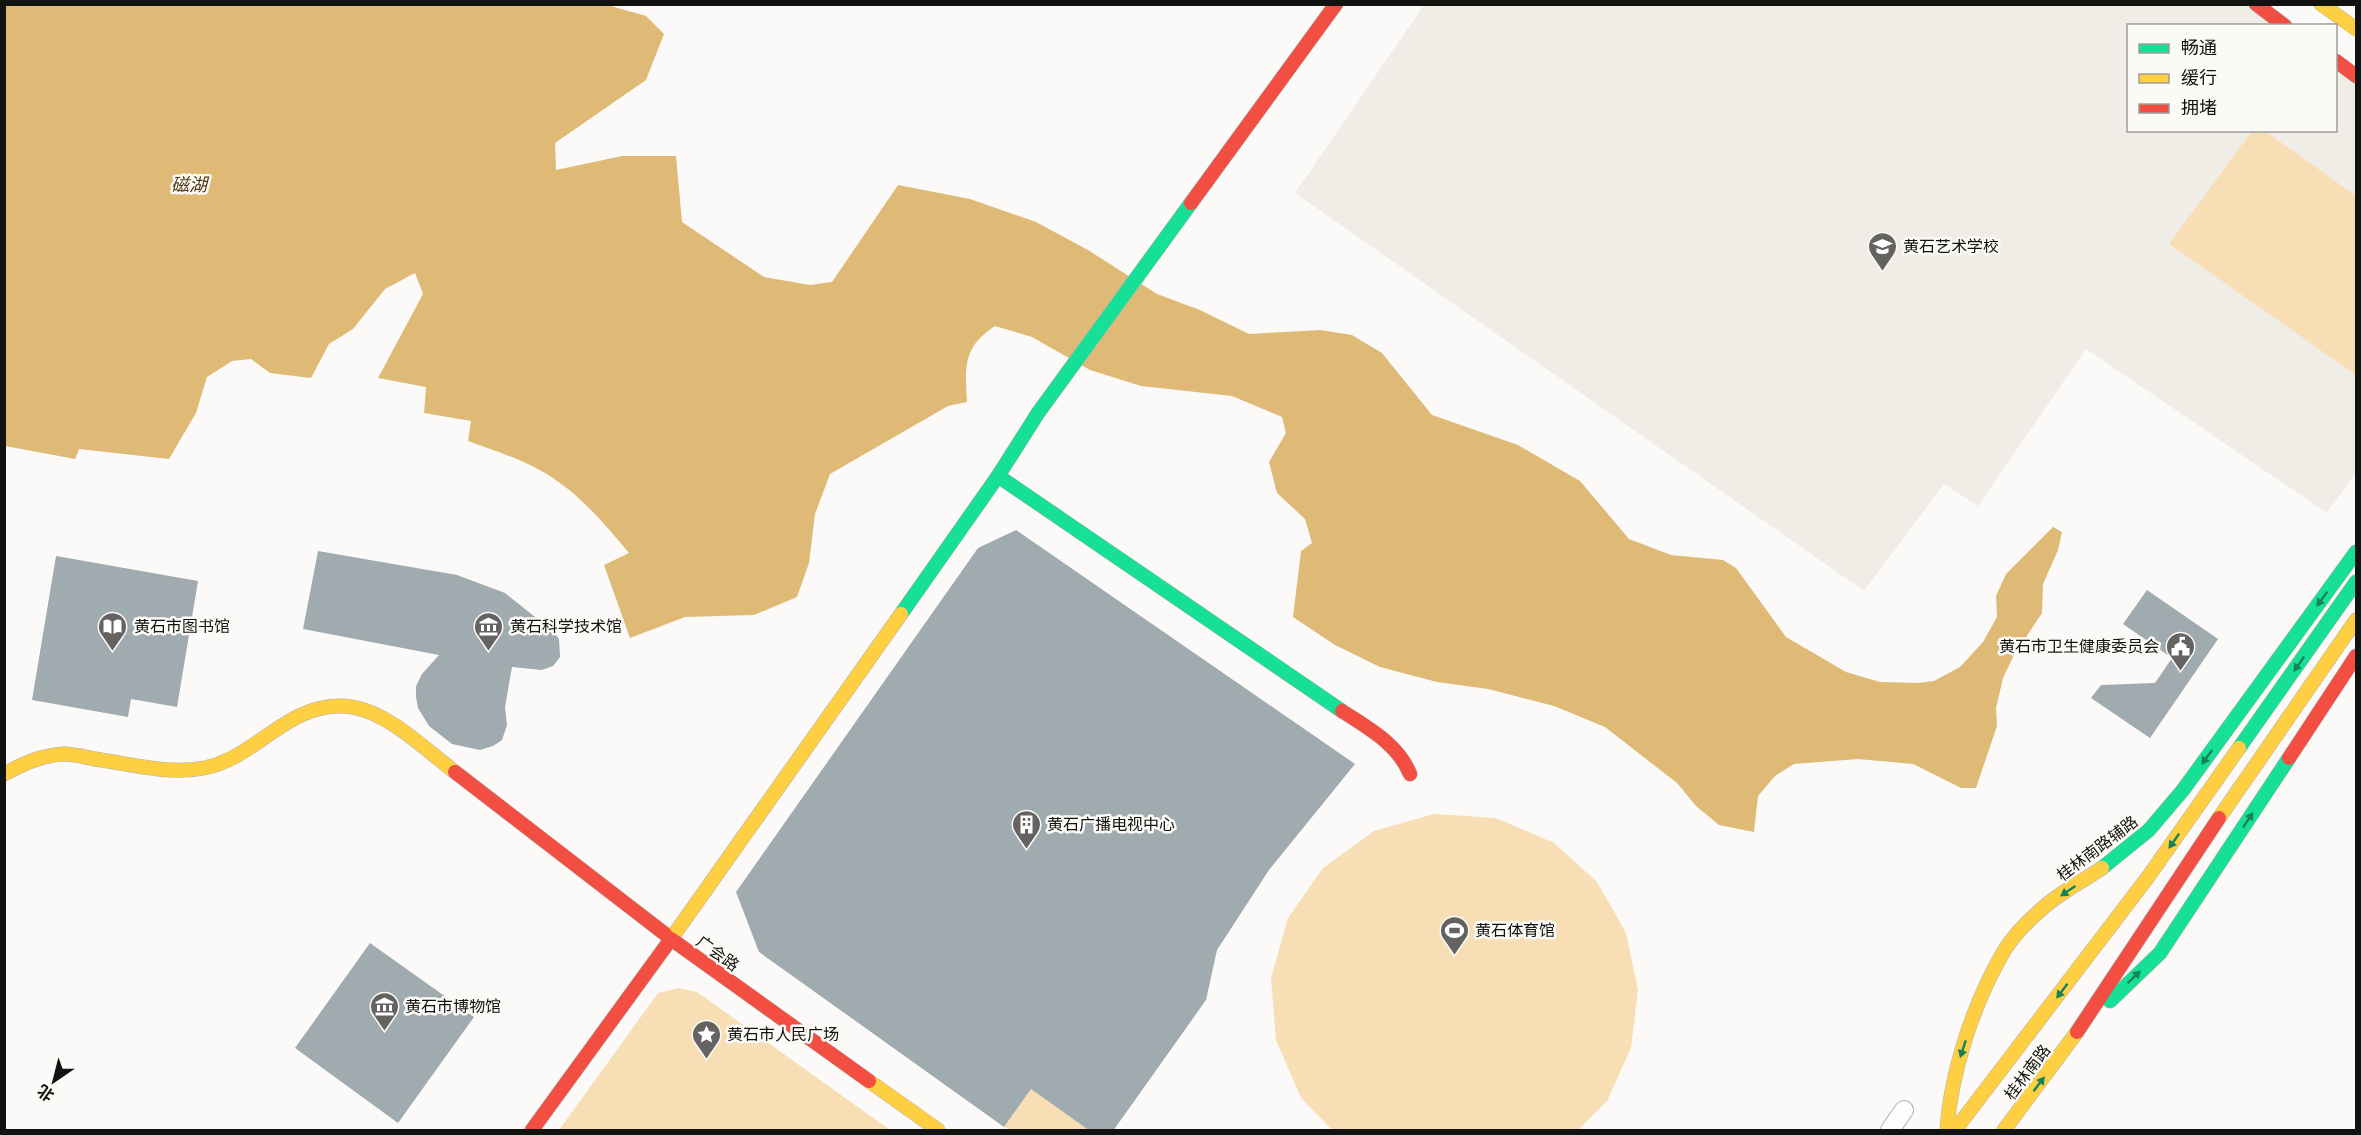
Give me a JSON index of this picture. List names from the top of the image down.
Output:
{
  "streets": {
    "street": ["桂林南路辅路", "广会路", "桂林南路"]
  },
  "water": ["磁湖"],
  "places": {
    "school or university": ["黄石艺术学校"],
    "library": ["黄石市图书馆"],
    "museum": ["黄石科学技术馆", "黄石市博物馆"],
    "public building": ["黄石市卫生健康委员会"],
    "building": ["黄石广播电视中心"],
    "sports": ["黄石体育馆"],
    "place": ["黄石市人民广场"]
  },
  "legend": ["畅通", "缓行", "拥堵"],
  "north": "bottom left"
}
